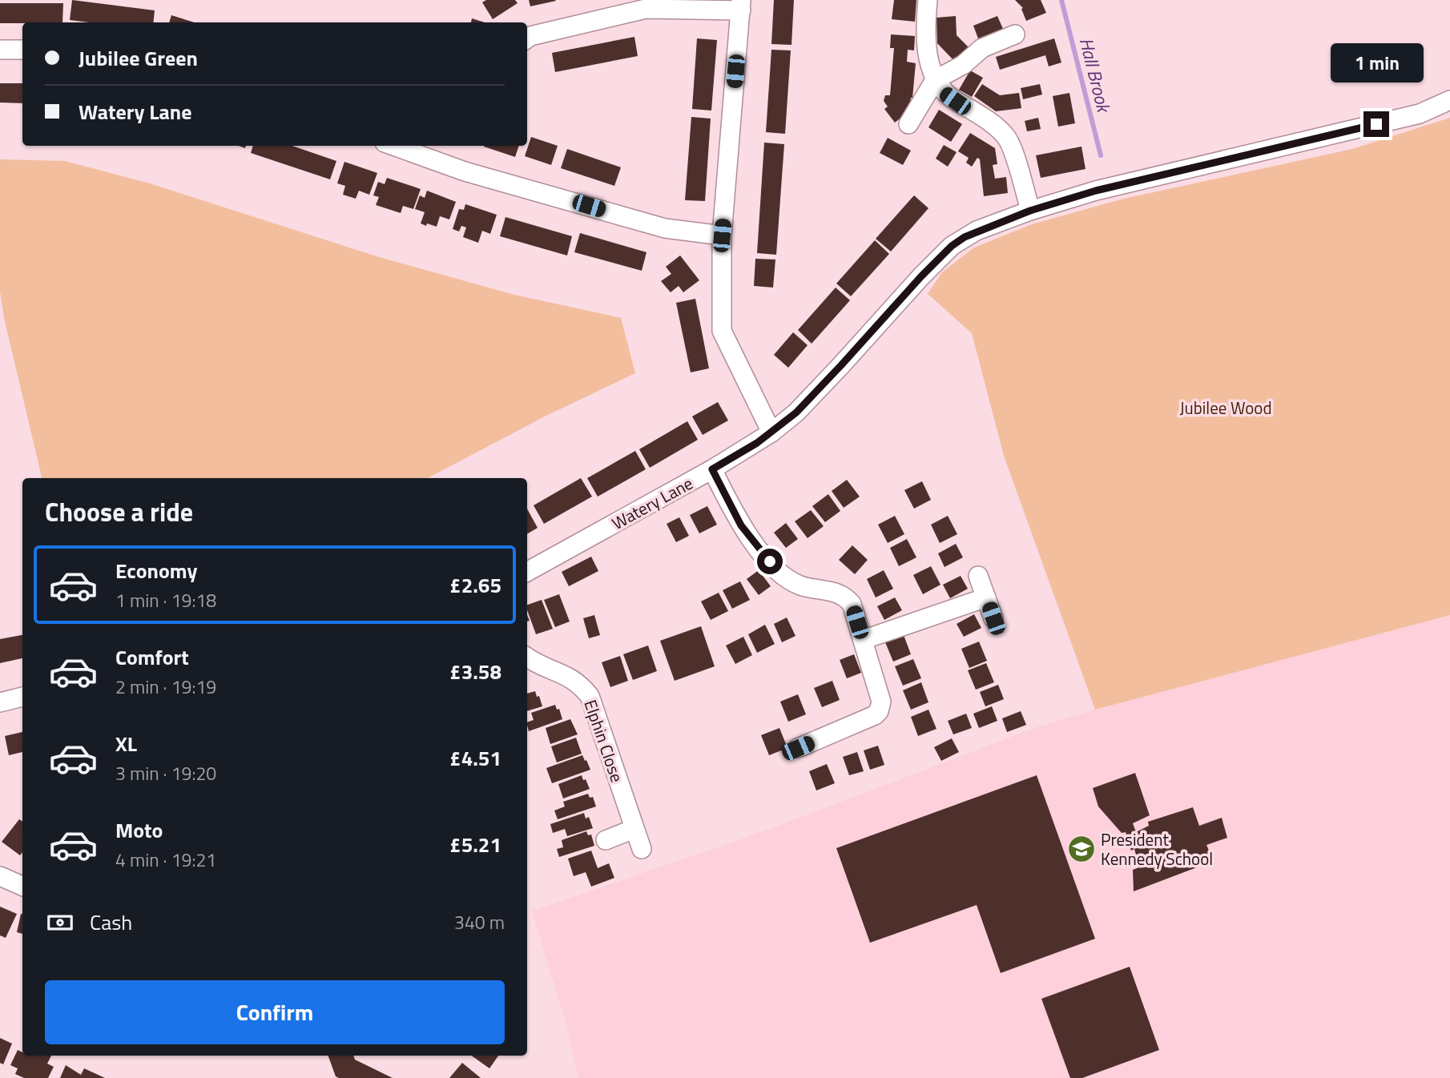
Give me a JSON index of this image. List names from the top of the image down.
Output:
{
  "streets": {
    "street": ["Watery Lane", "Elphin Close"]
  },
  "water": ["Hall Brook"],
  "parks": ["Jubilee Wood"],
  "places": {
    "school or university": ["President Kennedy School"]
  },
  "page": {
    "banner": ["Jubilee Green", "Watery Lane"],
    "bubble": "1 min",
    "heading": "Choose a ride",
    "list": [
      {
        "name": "Economy",
        "note": "1 min · 19:18",
        "value": "£2.65"
      },
      {
        "name": "Comfort",
        "note": "2 min · 19:19",
        "value": "£3.58"
      },
      {
        "name": "XL",
        "note": "3 min · 19:20",
        "value": "£4.51"
      },
      {
        "name": "Moto",
        "note": "4 min · 19:21",
        "value": "£5.21"
      }
    ],
    "pay": ["Cash", "340 m"],
    "buttons": "Confirm"
  }
}
